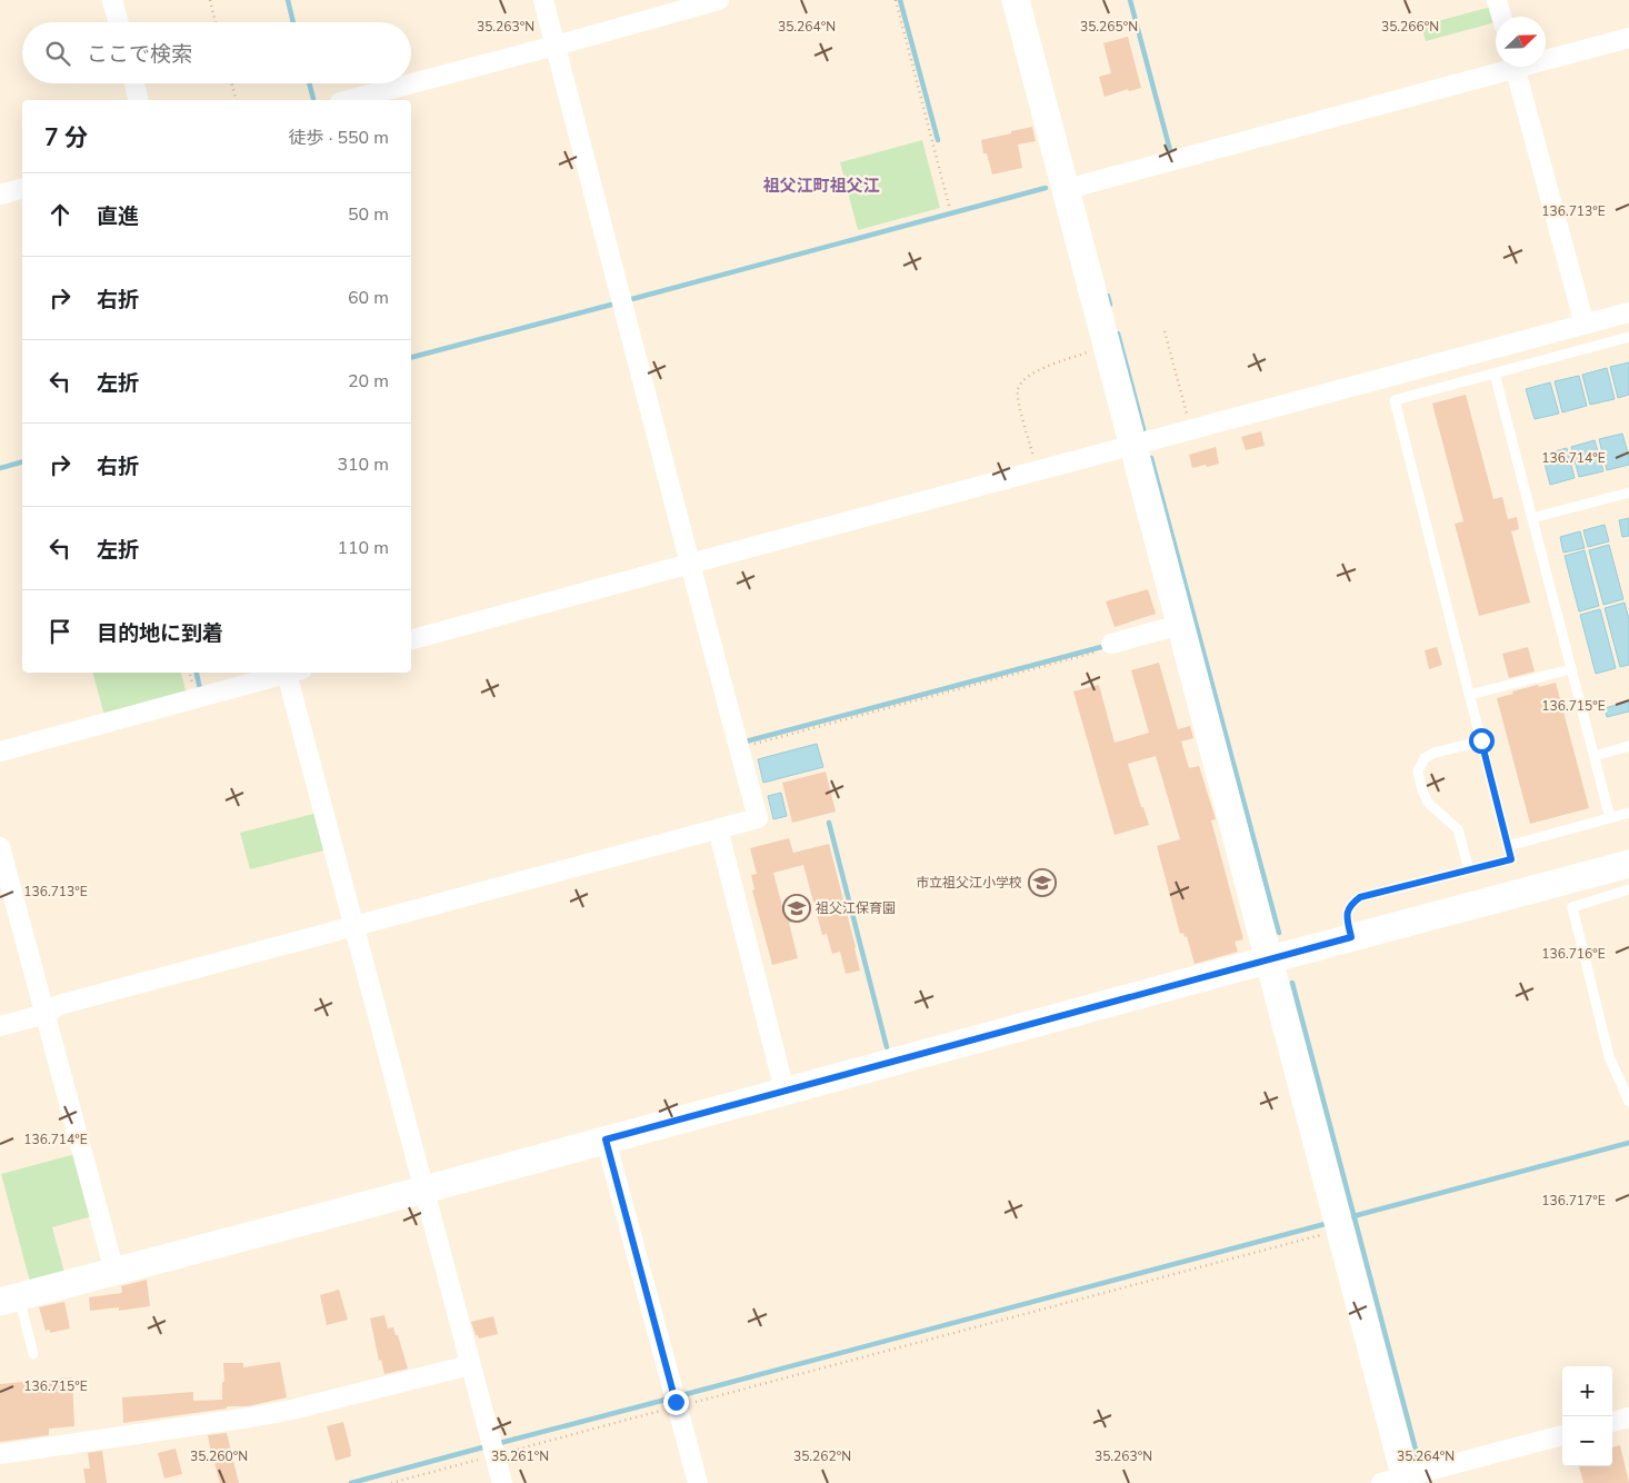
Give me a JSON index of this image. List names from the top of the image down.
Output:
{
  "districts": ["祖父江町祖父江"],
  "places": {
    "school or university": ["市立祖父江小学校", "祖父江保育園"]
  },
  "north": "top right",
  "page": {
    "search": "ここで検索",
    "heading": ["7 分", "徒歩 · 550 m"],
    "list": [
      ["直進", "50 m"],
      ["右折", "60 m"],
      ["左折", "20 m"],
      ["右折", "310 m"],
      ["左折", "110 m"],
      "目的地に到着"
    ],
    "map_buttons": ["+", "−"]
  },
  "coordinates": [
    "35.263°N",
    "35.264°N",
    "35.265°N",
    "35.266°N",
    "136.713°E",
    "136.714°E",
    "136.715°E",
    "136.716°E",
    "136.717°E",
    "35.260°N",
    "35.261°N",
    "35.262°N"
  ]
}
